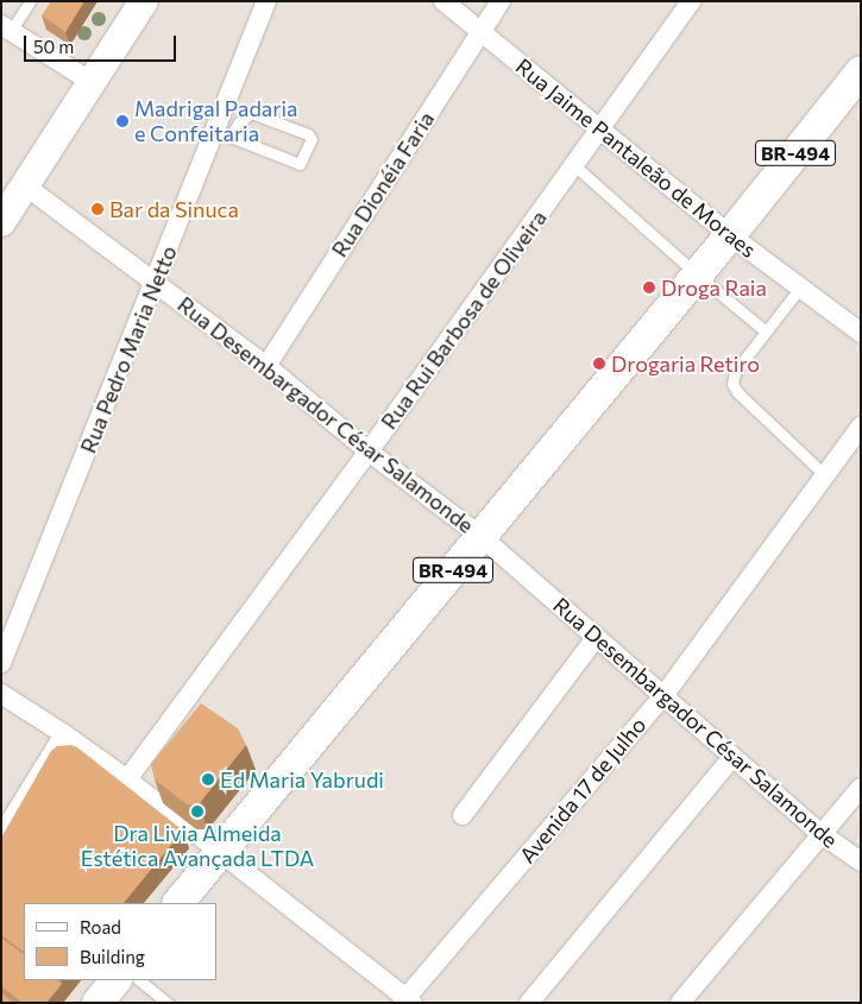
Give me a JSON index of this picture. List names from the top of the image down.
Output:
{
  "streets": {
    "main road": ["BR-494"],
    "street": [
      "Rua Jaime Pantaleão de Moraes",
      "Rua Dionéia Faria",
      "Rua Rui Barbosa de Oliveira",
      "Rua Pedro Maria Netto",
      "Rua Desembargador César Salamonde",
      "Avenida 17 de Julho"
    ]
  },
  "crossings": [
    ["BR-494", "Rua Jaime Pantaleão de Moraes"],
    ["BR-494", "Rua Desembargador César Salamonde"],
    ["Rua Jaime Pantaleão de Moraes", "Rua Dionéia Faria"],
    ["Rua Jaime Pantaleão de Moraes", "Rua Rui Barbosa de Oliveira"],
    ["Rua Dionéia Faria", "Rua Desembargador César Salamonde"],
    ["Rua Rui Barbosa de Oliveira", "Rua Desembargador César Salamonde"],
    ["Rua Pedro Maria Netto", "Rua Desembargador César Salamonde"],
    ["Rua Desembargador César Salamonde", "Avenida 17 de Julho"]
  ],
  "places": [
    "Madrigal Padaria e Confeitaria",
    "Bar da Sinuca",
    "Droga Raia",
    "Drogaria Retiro",
    "Ed Maria Yabrudi",
    "Dra Livia Almeida Estética Avançada LTDA"
  ],
  "legend": ["Road", "Building"],
  "scale_bar": "50 m"
}
